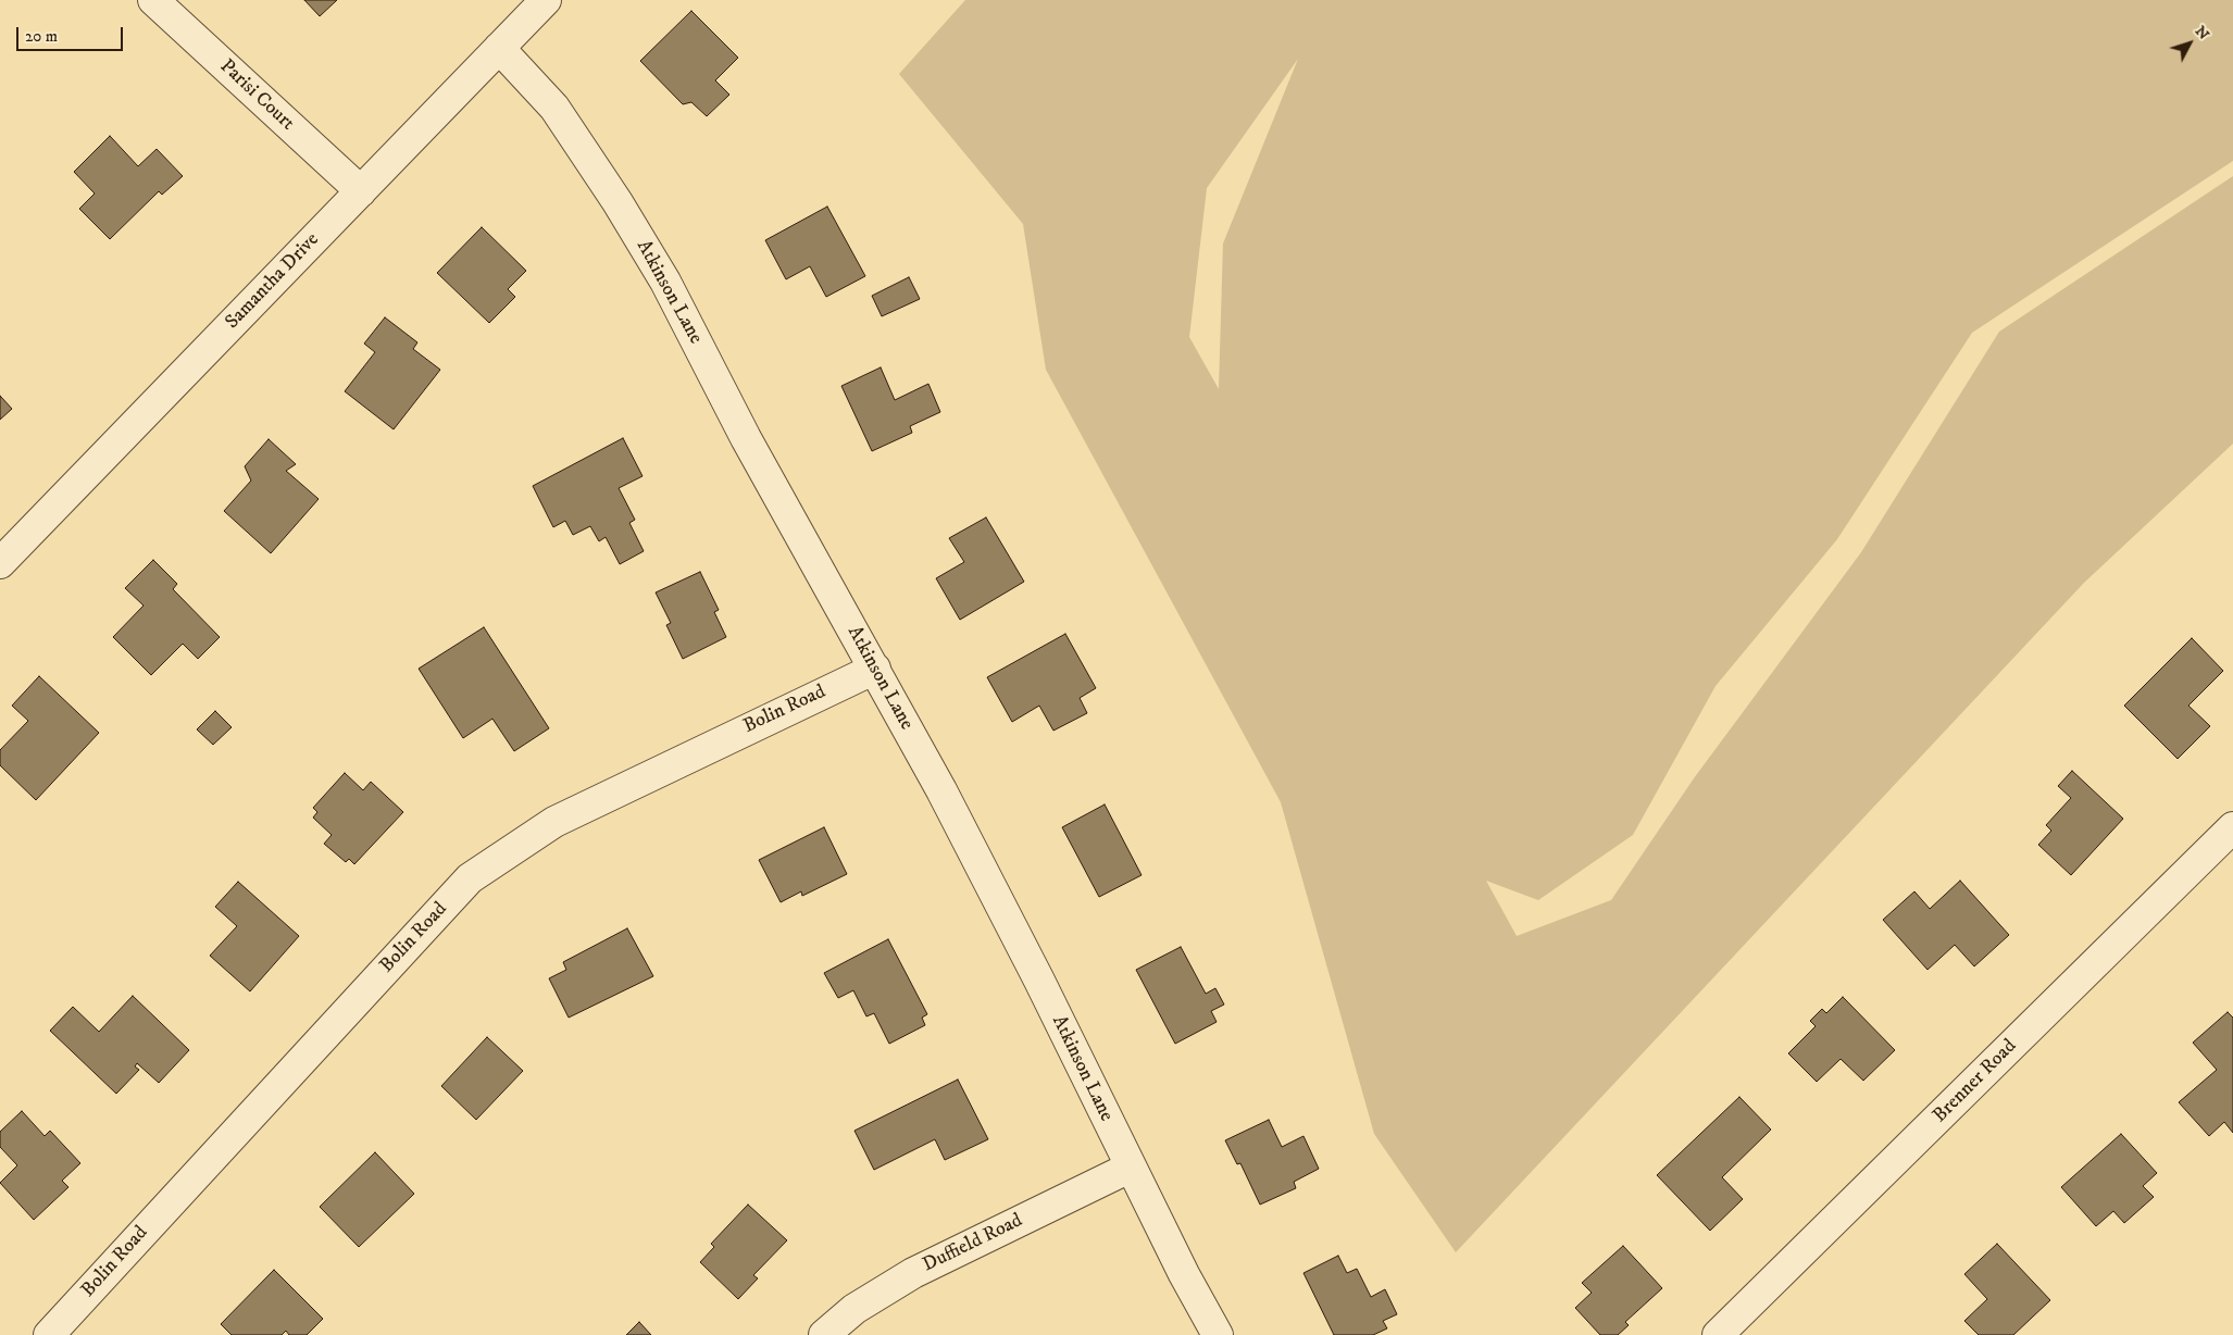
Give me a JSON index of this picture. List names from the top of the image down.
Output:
{
  "streets": {
    "street": [
      "Parisi Court",
      "Samantha Drive",
      "Atkinson Lane",
      "Bolin Road",
      "Brenner Road",
      "Duffield Road"
    ]
  },
  "crossings": [
    ["Parisi Court", "Samantha Drive"],
    ["Samantha Drive", "Atkinson Lane"],
    ["Atkinson Lane", "Bolin Road"],
    ["Atkinson Lane", "Duffield Road"]
  ],
  "scale_bar": "20 m",
  "north": "top right"
}
